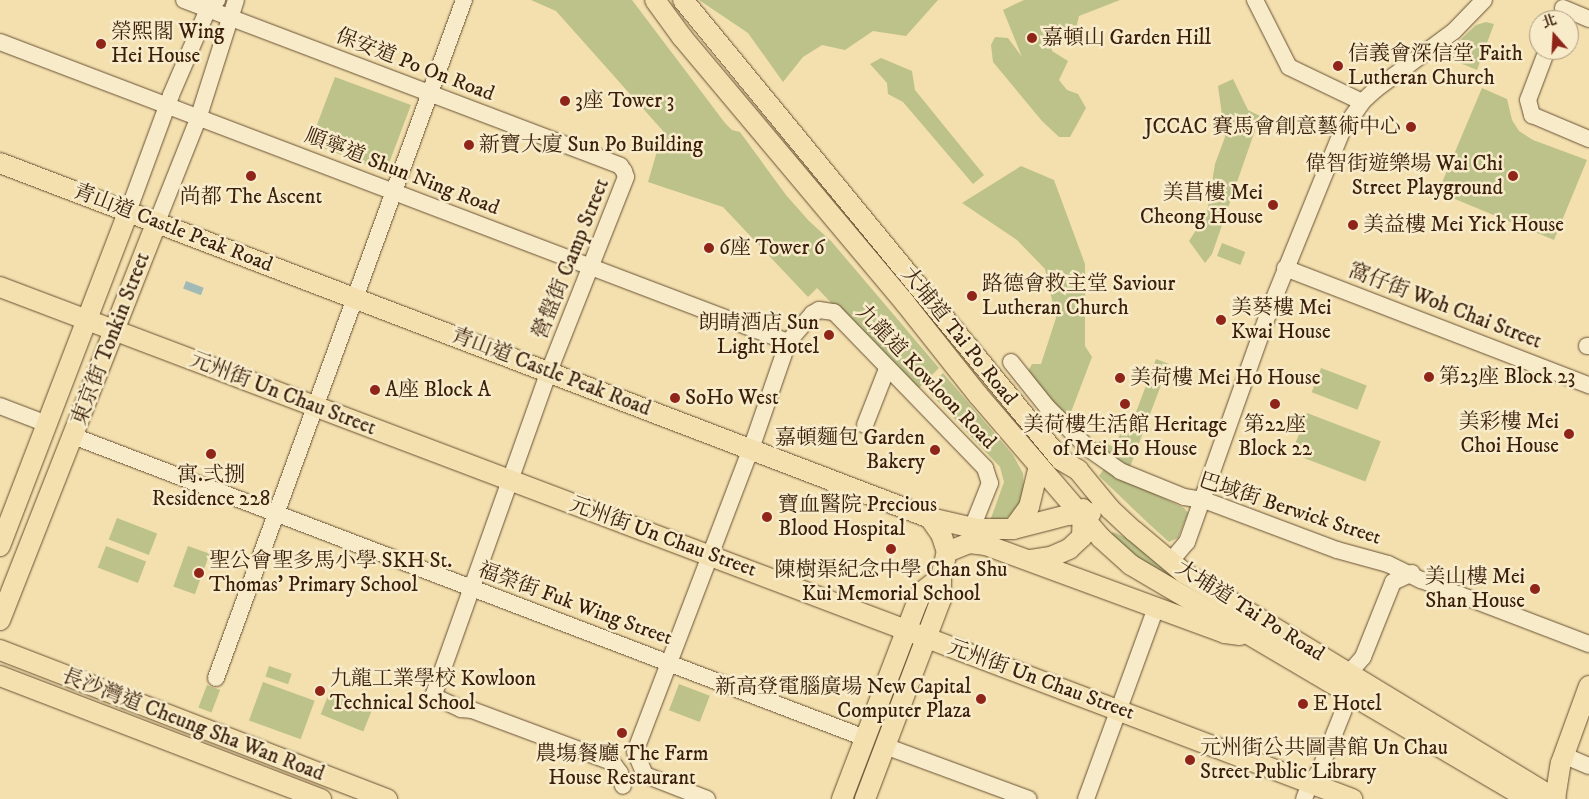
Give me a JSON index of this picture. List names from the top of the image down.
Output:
{
  "streets": {
    "main road": [
      "青山道 Castle Peak Road",
      "大埔道 Tai Po Road",
      "東京街 Tonkin Street",
      "元州街 Un Chau Street",
      "長沙灣道 Cheung Sha Wan Road"
    ],
    "street": [
      "保安道 Po On Road",
      "順寧道 Shun Ning Road",
      "營盤街 Camp Street",
      "窩仔街 Woh Chai Street",
      "九龍道 Kowloon Road",
      "巴域街 Berwick Street",
      "福榮街 Fuk Wing Street"
    ]
  },
  "crossings": [
    ["保安道 Po On Road", "營盤街 Camp Street"],
    ["保安道 Po On Road", "東京街 Tonkin Street"],
    ["順寧道 Shun Ning Road", "營盤街 Camp Street"],
    ["順寧道 Shun Ning Road", "東京街 Tonkin Street"],
    ["順寧道 Shun Ning Road", "九龍道 Kowloon Road"],
    ["青山道 Castle Peak Road", "營盤街 Camp Street"],
    ["青山道 Castle Peak Road", "大埔道 Tai Po Road"],
    ["青山道 Castle Peak Road", "東京街 Tonkin Street"],
    ["青山道 Castle Peak Road", "九龍道 Kowloon Road"],
    ["營盤街 Camp Street", "元州街 Un Chau Street"],
    ["營盤街 Camp Street", "福榮街 Fuk Wing Street"],
    ["東京街 Tonkin Street", "元州街 Un Chau Street"],
    ["東京街 Tonkin Street", "福榮街 Fuk Wing Street"]
  ],
  "places": [
    "嘉頓山 Garden Hill",
    "榮熙閣 Wing Hei House",
    "信義會深信堂 Faith Lutheran Church",
    "3座 Tower 3",
    "JCCAC 賽馬會創意藝術中心",
    "新寶大廈 Sun Po Building",
    "尚都 The Ascent",
    "偉智街遊樂場 Wai Chi Street Playground",
    "美菖樓 Mei Cheong House",
    "美益樓 Mei Yick House",
    "6座 Tower 6",
    "路德會救主堂 Saviour Lutheran Church",
    "美葵樓 Mei Kwai House",
    "朗晴酒店 Sun Light Hotel",
    "第23座 Block 23",
    "美荷樓 Mei Ho House",
    "A座 Block A",
    "SoHo West",
    "美荷樓生活館 Heritage of Mei Ho House",
    "第22座 Block 22",
    "美彩樓 Mei Choi House",
    "嘉頓麵包 Garden Bakery",
    "寓.弍捌 Residence 228",
    "寶血醫院 Precious Blood Hospital",
    "陳樹渠紀念中學 Chan Shu Kui Memorial School",
    "聖公會聖多馬小學 SKH St. Thomas' Primary School",
    "美山樓 Mei Shan House",
    "九龍工業學校 Kowloon Technical School",
    "新高登電腦廣場 New Capital Computer Plaza",
    "E Hotel",
    "農塲餐廳 The Farm House Restaurant",
    "元州街公共圖書館 Un Chau Street Public Library"
  ],
  "north": "top"
}
